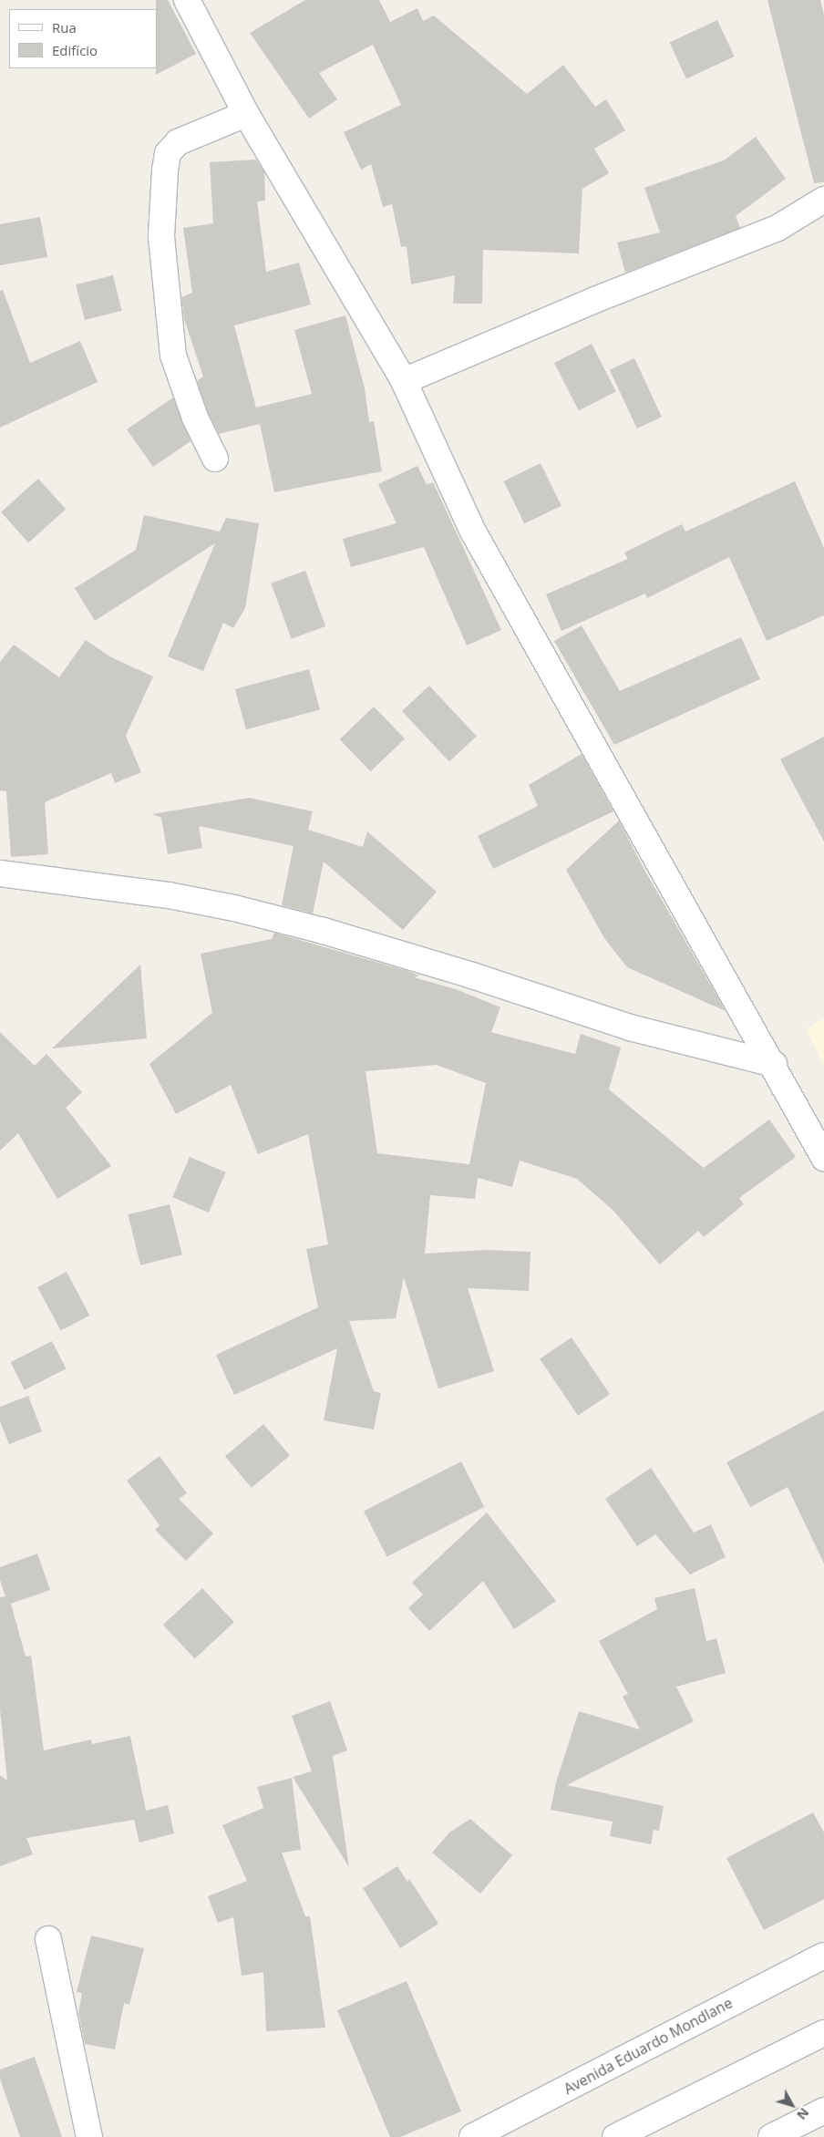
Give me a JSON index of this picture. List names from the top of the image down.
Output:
{
  "streets": {
    "street": ["Avenida Eduardo Mondlane"]
  },
  "legend": ["Rua", "Edifício"],
  "north": "bottom right"
}
